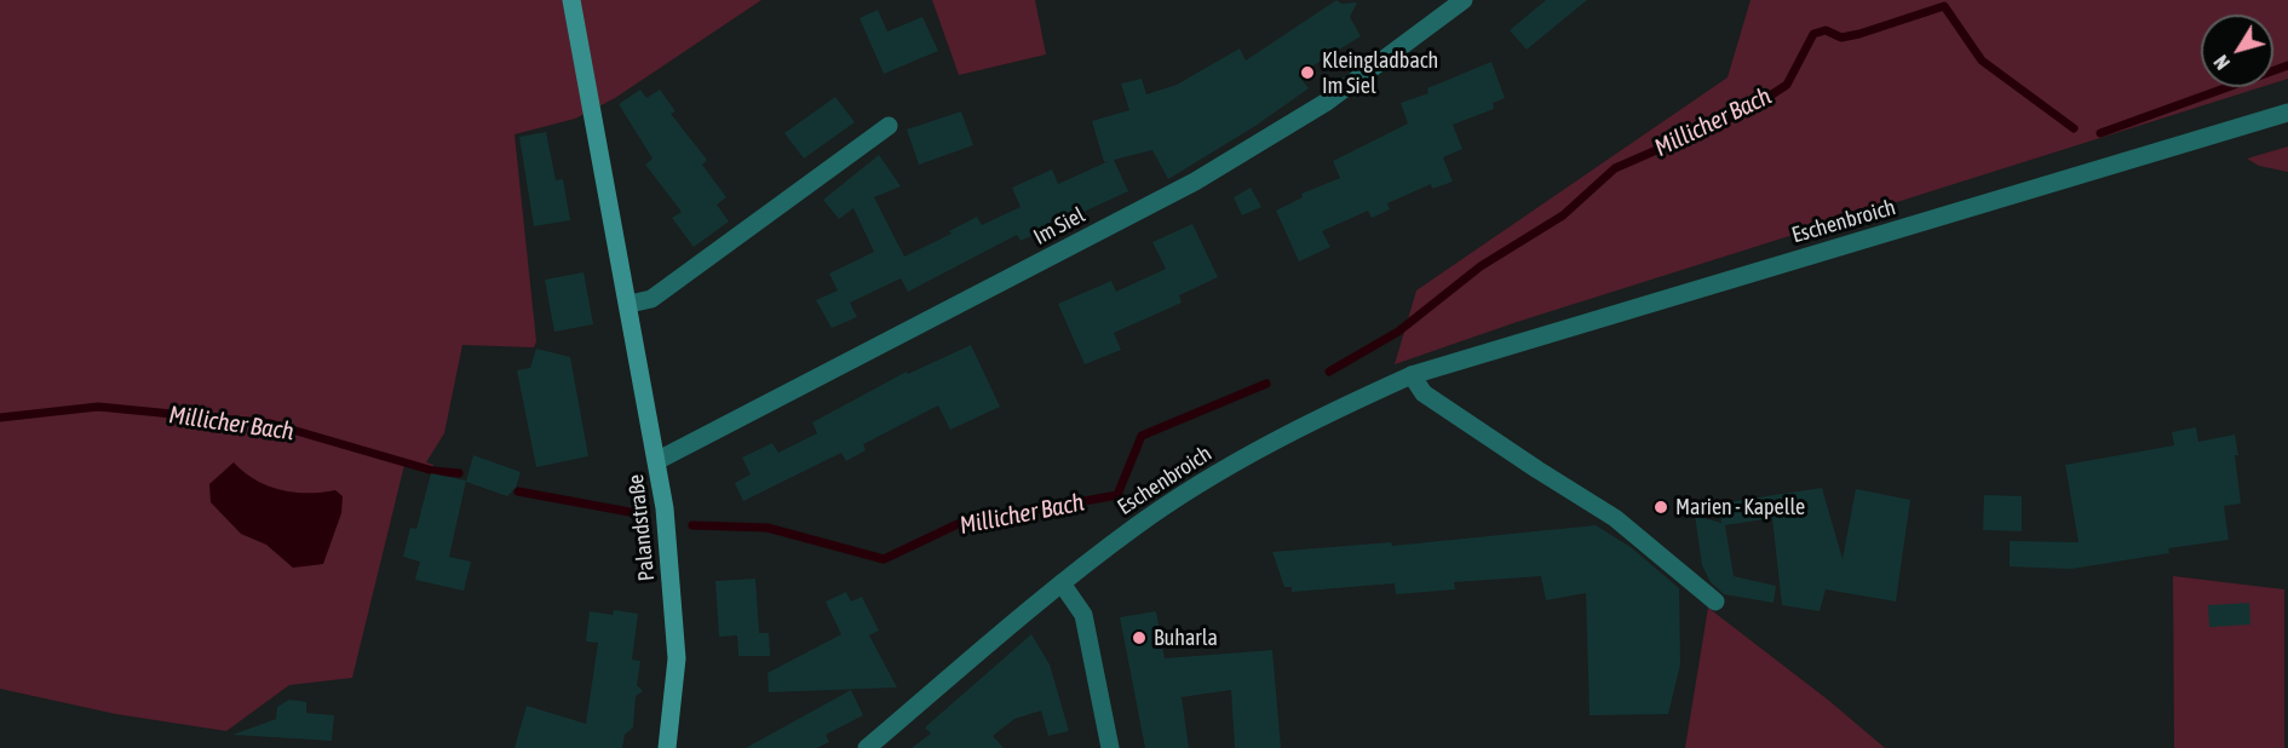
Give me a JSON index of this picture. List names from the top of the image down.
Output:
{
  "streets": {
    "main road": ["Palandstraße"],
    "street": ["Eschenbroich", "Im Siel"]
  },
  "crossings": [
    ["Im Siel", "Palandstraße"]
  ],
  "water": ["Millicher Bach"],
  "places": ["Kleingladbach Im Siel", "Marien - Kapelle", "Buharla"],
  "north": "bottom left"
}
